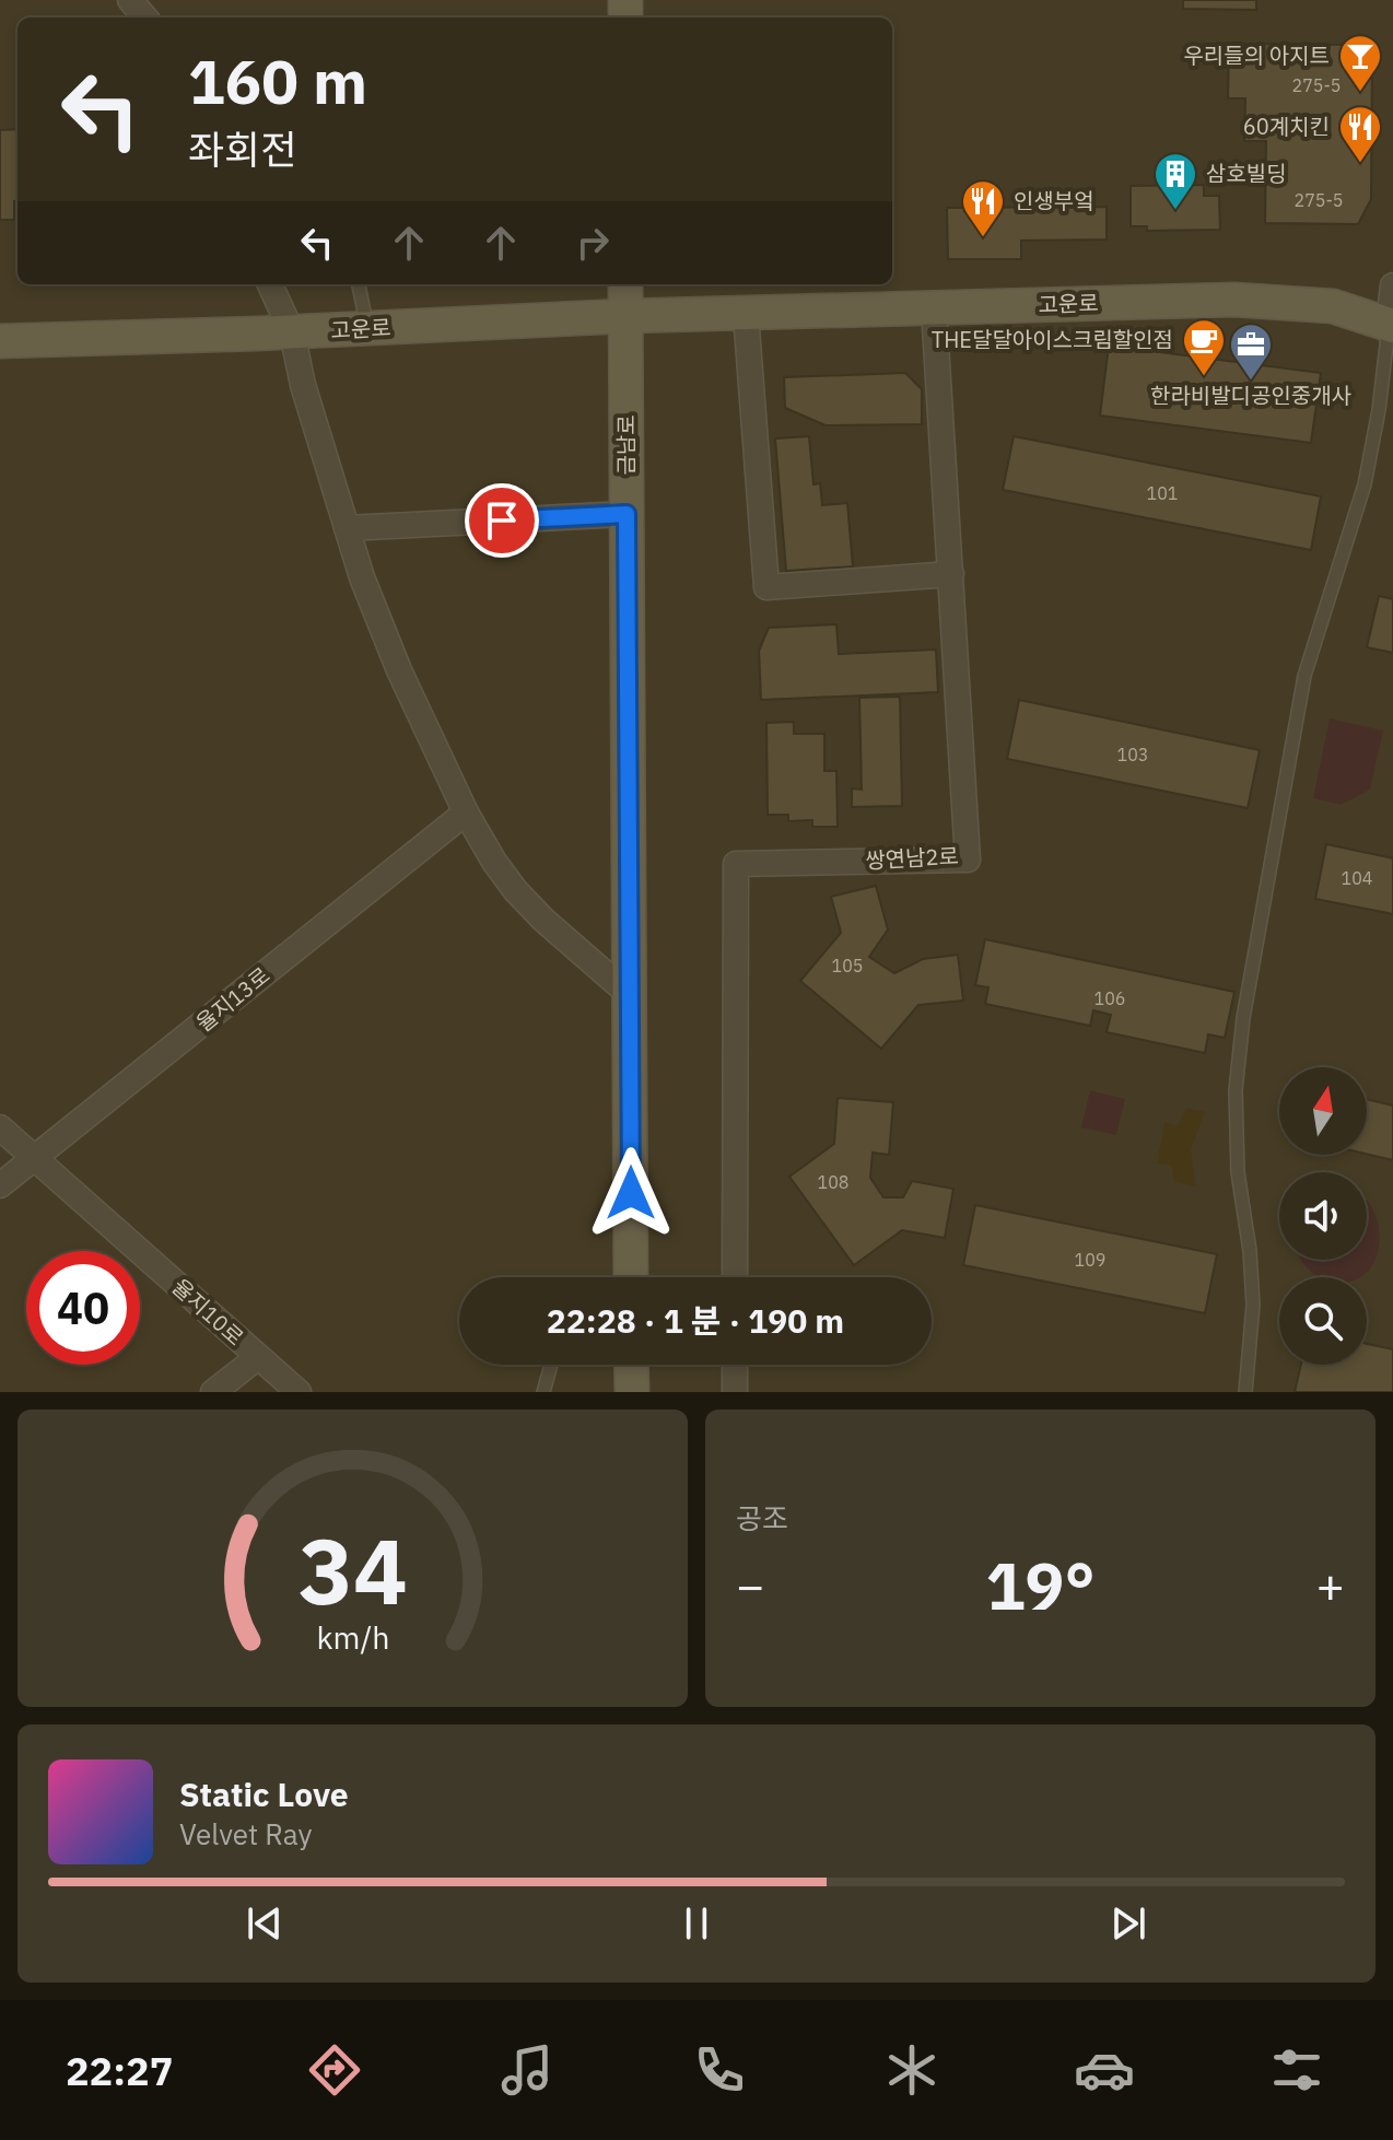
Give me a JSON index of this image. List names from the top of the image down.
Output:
{
  "streets": {
    "street": [
      "고운로",
      "금남로",
      "쌍연남2로",
      "율지13로",
      "율지10로"
    ]
  },
  "crossings": [
    ["고운로", "금남로"],
    ["고운로", "쌍연남2로"],
    ["율지13로", "율지10로"]
  ],
  "places": {
    "bar": ["우리들의 아지트"],
    "restaurant": ["60계치킨", "인생부엌"],
    "building": ["삼호빌딩"],
    "cafe": ["THE달달아이스크림할인점"],
    "office": ["한라비발디공인중개사"]
  },
  "house_numbers": [
    "275-5",
    "275-5",
    "101",
    "103",
    "104",
    "105",
    "106",
    "108",
    "109"
  ],
  "north": "top",
  "page": {
    "turn": ["160 m", "좌회전"],
    "limit": "40",
    "trip": "22:28 · 1 분 · 190 m",
    "tile": "공조",
    "heat": ["−", "19°", "+"],
    "song": ["Static Love", "Velvet Ray"],
    "tabs": "22:27",
    "gauge": ["34", "km/h"]
  }
}
